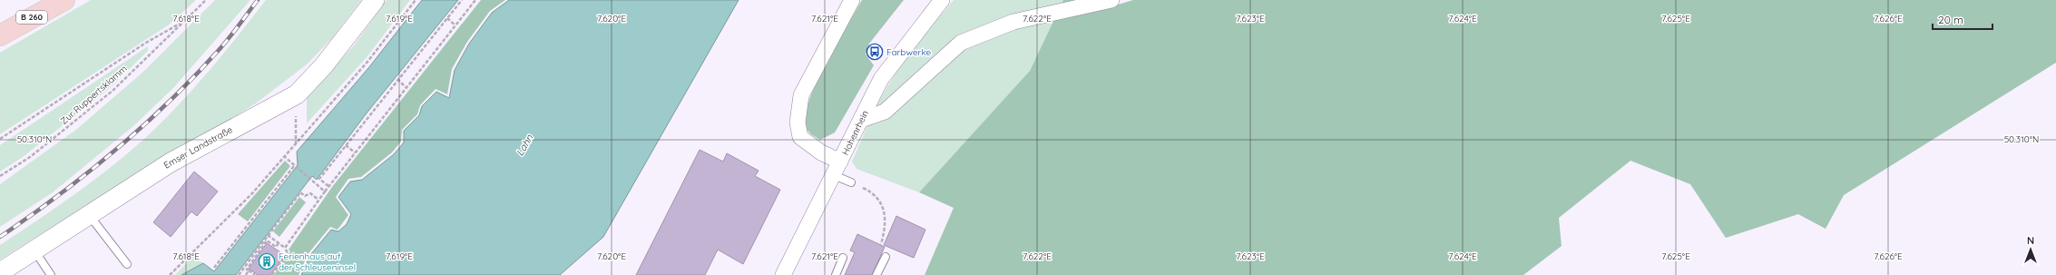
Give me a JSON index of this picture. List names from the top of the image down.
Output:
{
  "streets": {
    "main road": ["B 260"],
    "street": ["Hohenrhein", "Emser Landstraße"],
    "path": ["Zur Ruppertsklamm"]
  },
  "water": ["Lahn"],
  "places": {
    "bus stop": ["Farbwerke"],
    "building": ["Ferienhaus auf der Schleuseninsel"]
  },
  "scale_bar": "20 m",
  "north": "top",
  "coordinates": [
    "7.618°E",
    "7.619°E",
    "7.620°E",
    "7.621°E",
    "7.622°E",
    "7.623°E",
    "7.624°E",
    "7.625°E",
    "7.626°E",
    "50.310°N"
  ]
}
